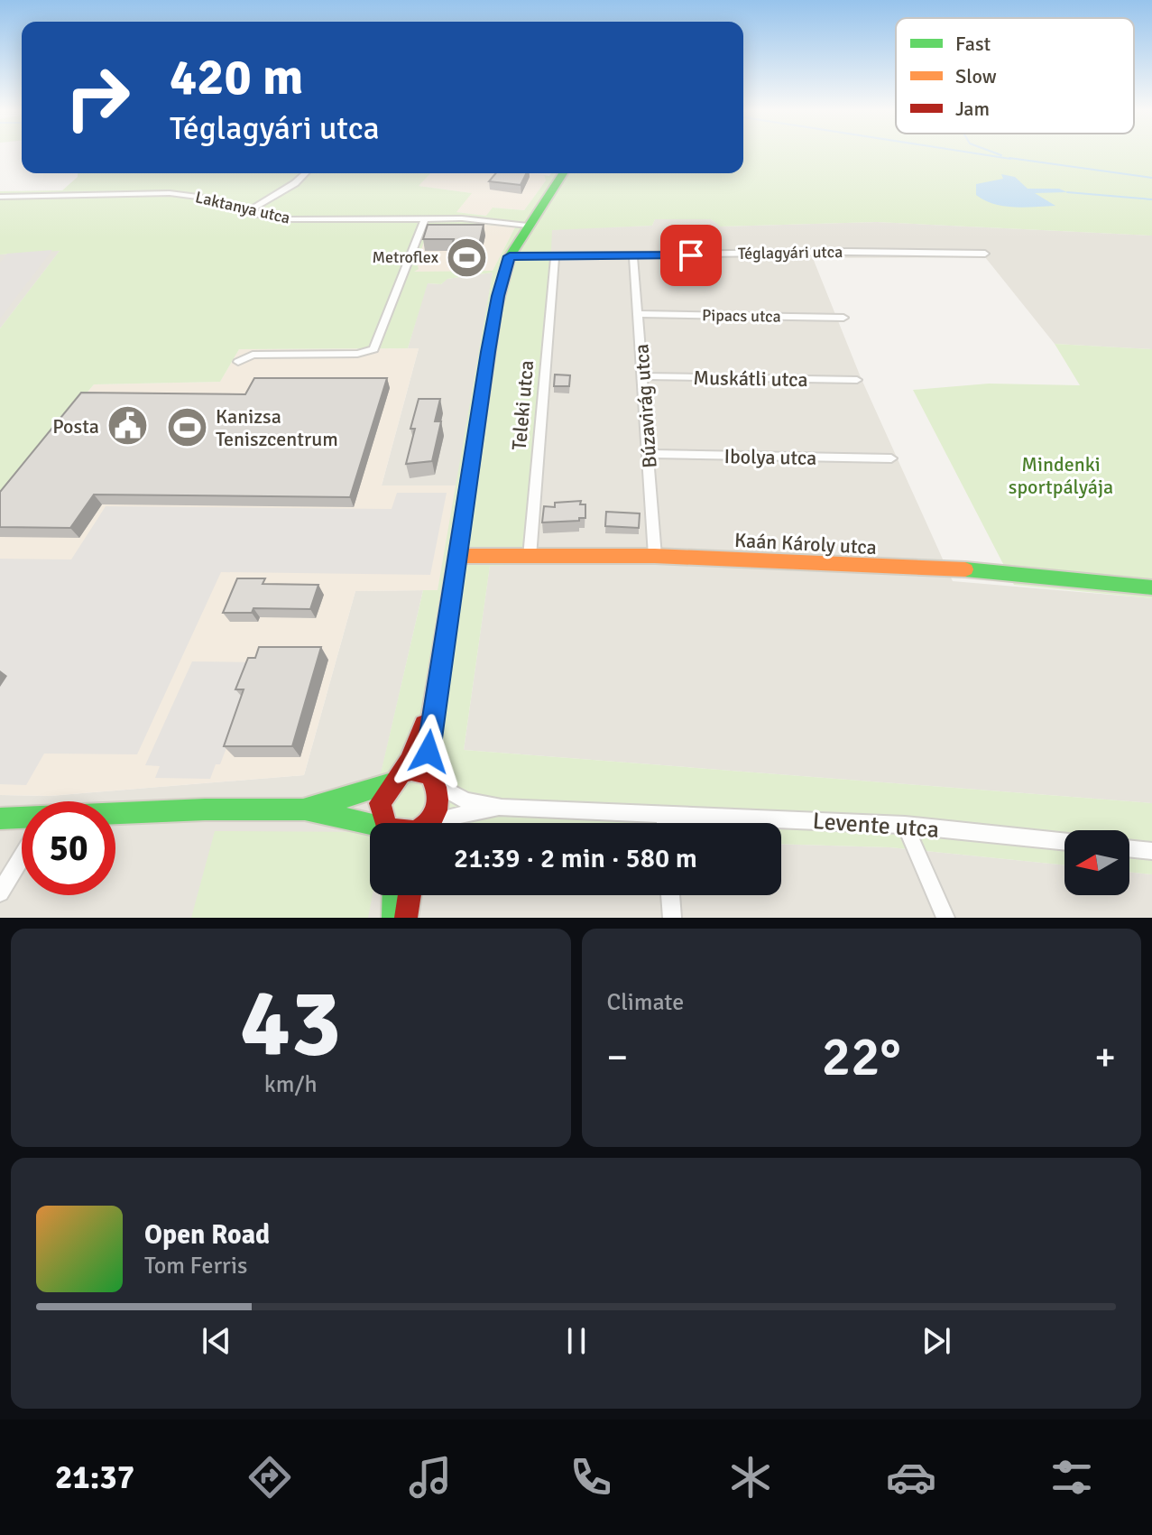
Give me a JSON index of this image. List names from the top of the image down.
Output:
{
  "streets": {
    "main road": ["Teleki utca", "Kaán Károly utca"],
    "street": [
      "Laktanya utca",
      "Téglagyári utca",
      "Pipacs utca",
      "Muskátli utca",
      "Búzavirág utca",
      "Ibolya utca",
      "Levente utca"
    ]
  },
  "crossings": [
    ["Laktanya utca", "Teleki utca"],
    ["Téglagyári utca", "Teleki utca"],
    ["Téglagyári utca", "Búzavirág utca"],
    ["Pipacs utca", "Búzavirág utca"],
    ["Muskátli utca", "Búzavirág utca"],
    ["Teleki utca", "Kaán Károly utca"],
    ["Teleki utca", "Levente utca"],
    ["Búzavirág utca", "Ibolya utca"],
    ["Búzavirág utca", "Kaán Károly utca"]
  ],
  "parks": ["Mindenki sportpályája"],
  "places": {
    "sports": ["Metroflex", "Kanizsa Teniszcentrum"],
    "public building": ["Posta"]
  },
  "legend": ["Fast", "Slow", "Jam"],
  "north": "left",
  "page": {
    "turn": ["420 m", "Téglagyári utca"],
    "limit": "50",
    "trip": "21:39 · 2 min · 580 m",
    "tile": [
      ["43", "km/h"],
      "Climate"
    ],
    "heat": ["−", "22°", "+"],
    "song": ["Open Road", "Tom Ferris"],
    "tabs": "21:37"
  }
}
